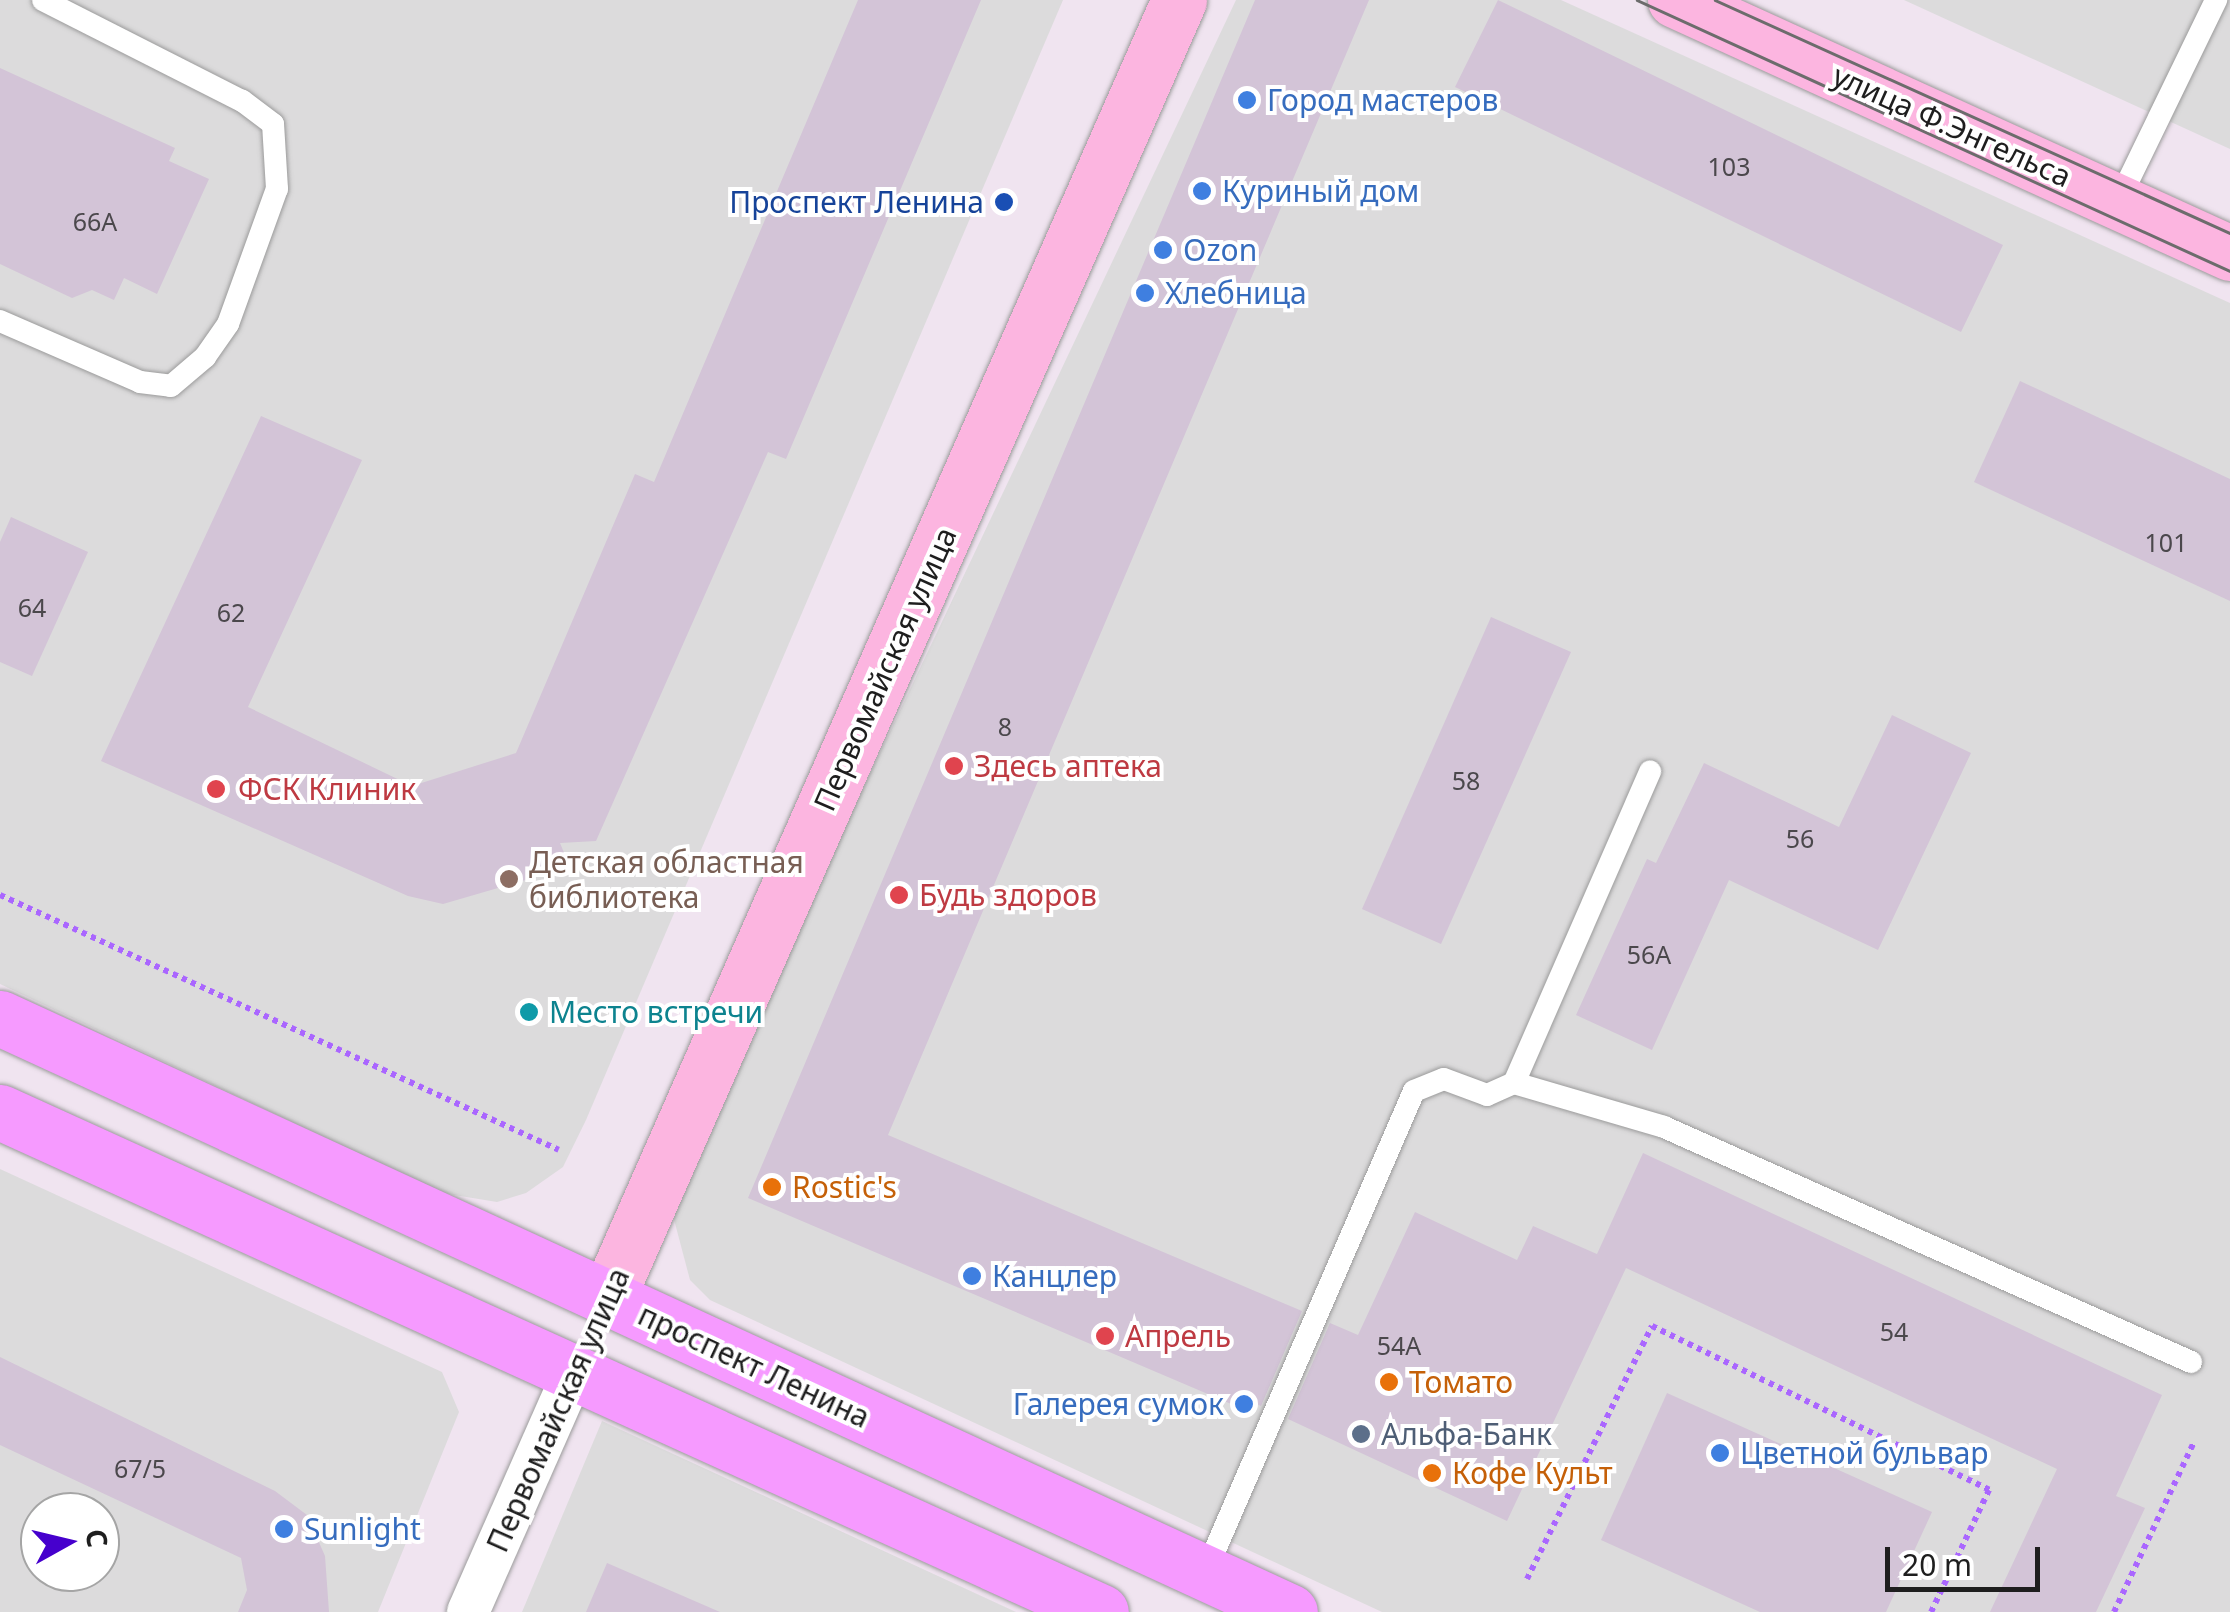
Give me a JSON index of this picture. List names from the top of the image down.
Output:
{
  "streets": {
    "main road": ["улица Ф.Энгельса", "Первомайская улица", "проспект Ленина"]
  },
  "crossings": [
    ["Первомайская улица", "проспект Ленина"]
  ],
  "places": [
    "Город мастеров",
    "Куриный дом",
    "Проспект Ленина",
    "Ozon",
    "Хлебница",
    "Здесь аптека",
    "ФСК Клиник",
    "Детская областная библиотека",
    "Будь здоров",
    "Место встречи",
    "Rostic's",
    "Канцлер",
    "Апрель",
    "Томато",
    "Галерея сумок",
    "Альфа-Банк",
    "Цветной бульвар",
    "Кофе Культ",
    "Sunlight"
  ],
  "house_numbers": [
    "103",
    "66А",
    "101",
    "64",
    "62",
    "8",
    "58",
    "56",
    "56А",
    "54",
    "54А",
    "67/5"
  ],
  "scale_bar": "20 m",
  "north": "right"
}
